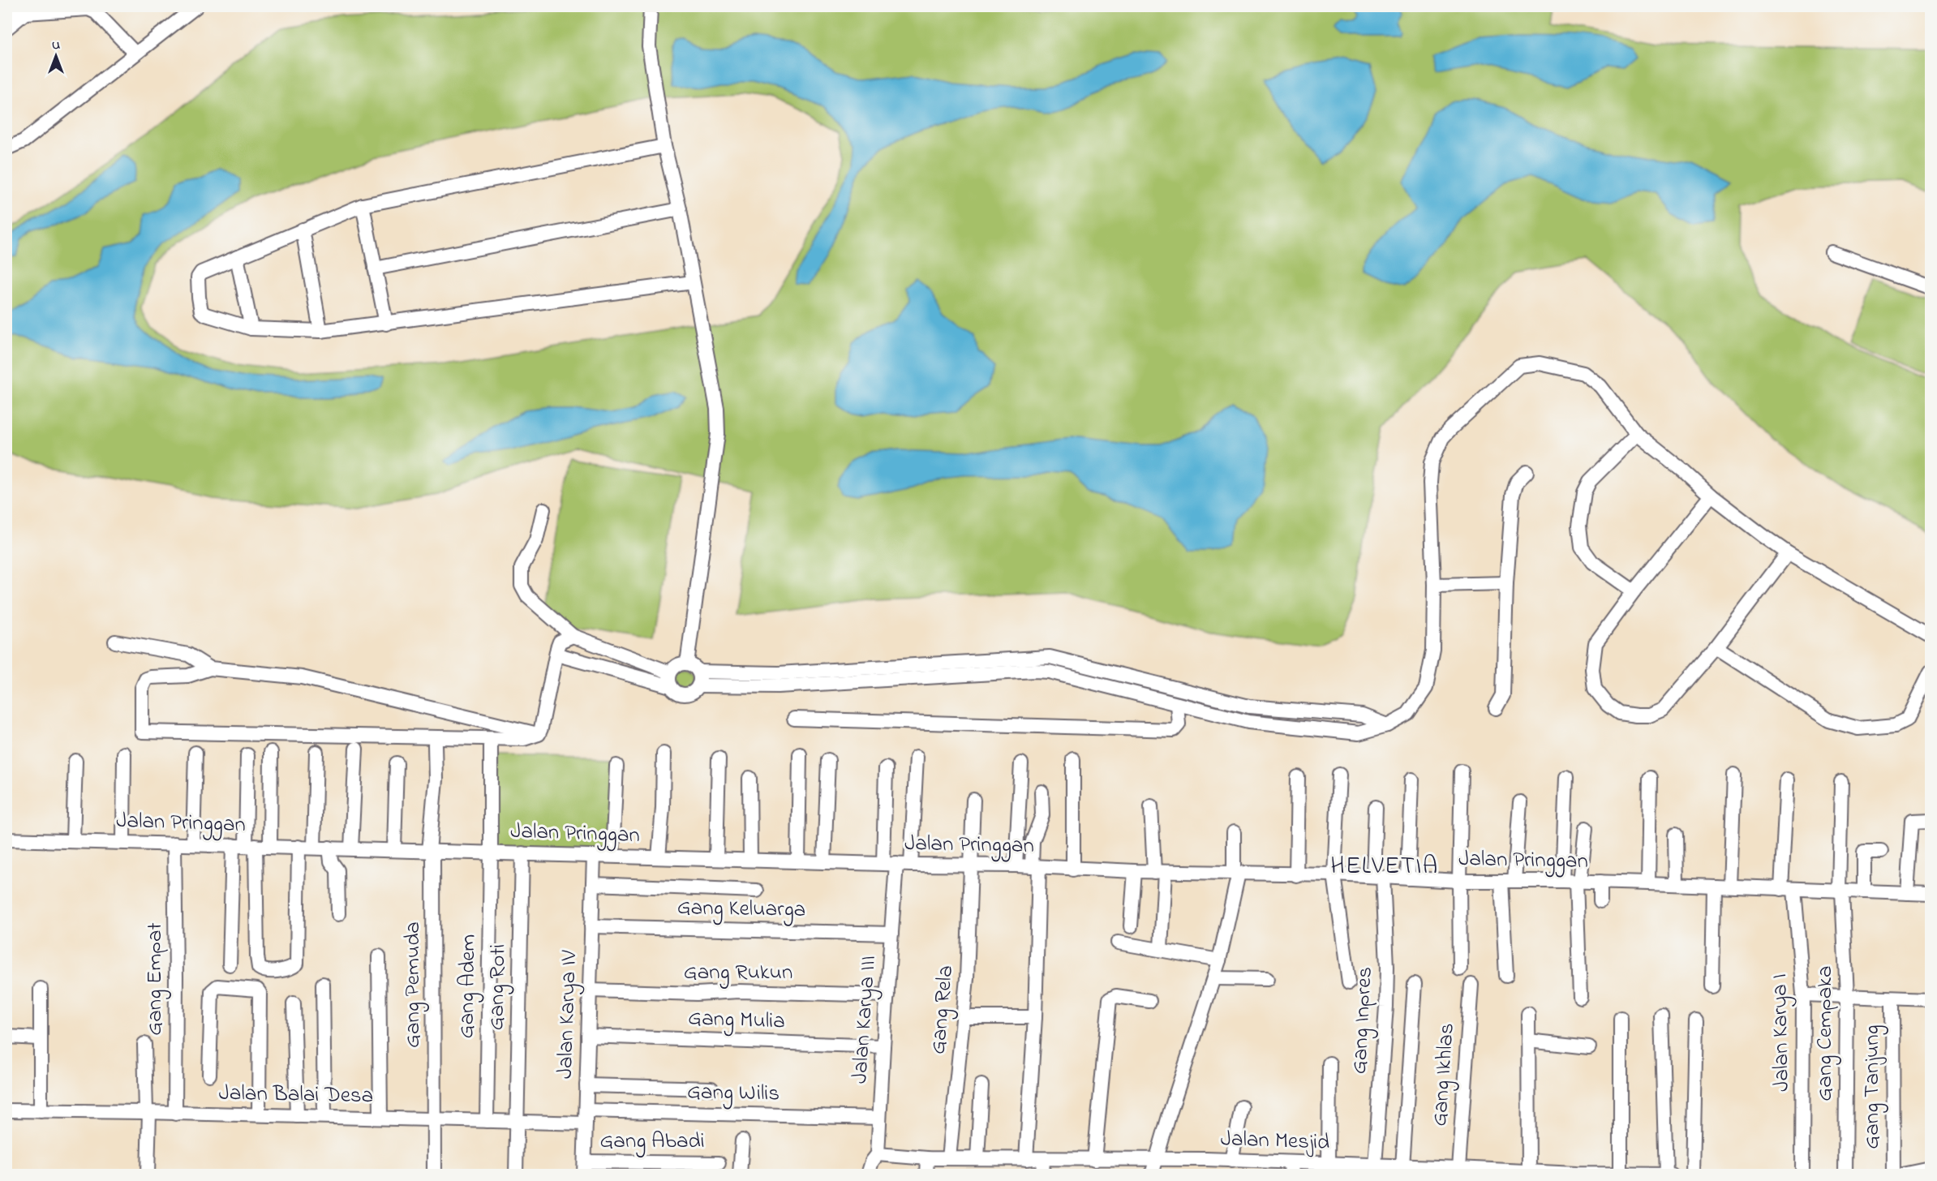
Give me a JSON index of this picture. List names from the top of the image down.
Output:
{
  "streets": {
    "street": [
      "Jalan Pringgan",
      "Gang Keluarga",
      "Gang Rukun",
      "Gang Empat",
      "Gang Pemuda",
      "Gang Adem",
      "Gang Roti",
      "Gang Rela",
      "Jalan Karya IV",
      "Jalan Karya III",
      "Gang Mulia",
      "Gang Inpres",
      "Jalan Karya I",
      "Gang Cempaka",
      "Gang Ikhlas",
      "Gang Tanjung",
      "Gang Wilis",
      "Jalan Balai Desa",
      "Gang Abadi",
      "Jalan Mesjid"
    ]
  },
  "crossings": [
    ["Jalan Pringgan", "Gang Empat"],
    ["Jalan Pringgan", "Gang Pemuda"],
    ["Jalan Pringgan", "Gang Adem"],
    ["Jalan Pringgan", "Gang Roti"],
    ["Jalan Pringgan", "Gang Rela"],
    ["Jalan Pringgan", "Jalan Karya IV"],
    ["Jalan Pringgan", "Jalan Karya III"],
    ["Jalan Pringgan", "Gang Inpres"],
    ["Jalan Pringgan", "Jalan Karya I"],
    ["Jalan Pringgan", "Gang Cempaka"],
    ["Gang Keluarga", "Jalan Karya IV"],
    ["Gang Keluarga", "Jalan Karya III"],
    ["Gang Rukun", "Jalan Karya IV"],
    ["Gang Rukun", "Jalan Karya III"],
    ["Gang Empat", "Jalan Balai Desa"],
    ["Gang Pemuda", "Jalan Balai Desa"],
    ["Gang Adem", "Jalan Balai Desa"],
    ["Gang Roti", "Jalan Balai Desa"],
    ["Gang Rela", "Jalan Mesjid"],
    ["Jalan Karya IV", "Gang Mulia"],
    ["Jalan Karya IV", "Gang Wilis"],
    ["Jalan Karya IV", "Jalan Balai Desa"],
    ["Jalan Karya IV", "Gang Abadi"],
    ["Jalan Karya III", "Gang Mulia"],
    ["Jalan Karya III", "Gang Wilis"],
    ["Jalan Karya III", "Jalan Mesjid"],
    ["Gang Inpres", "Jalan Mesjid"],
    ["Gang Ikhlas", "Jalan Mesjid"],
    ["Gang Wilis", "Jalan Balai Desa"]
  ],
  "districts": ["HELVETIA"],
  "north": "top"
}
